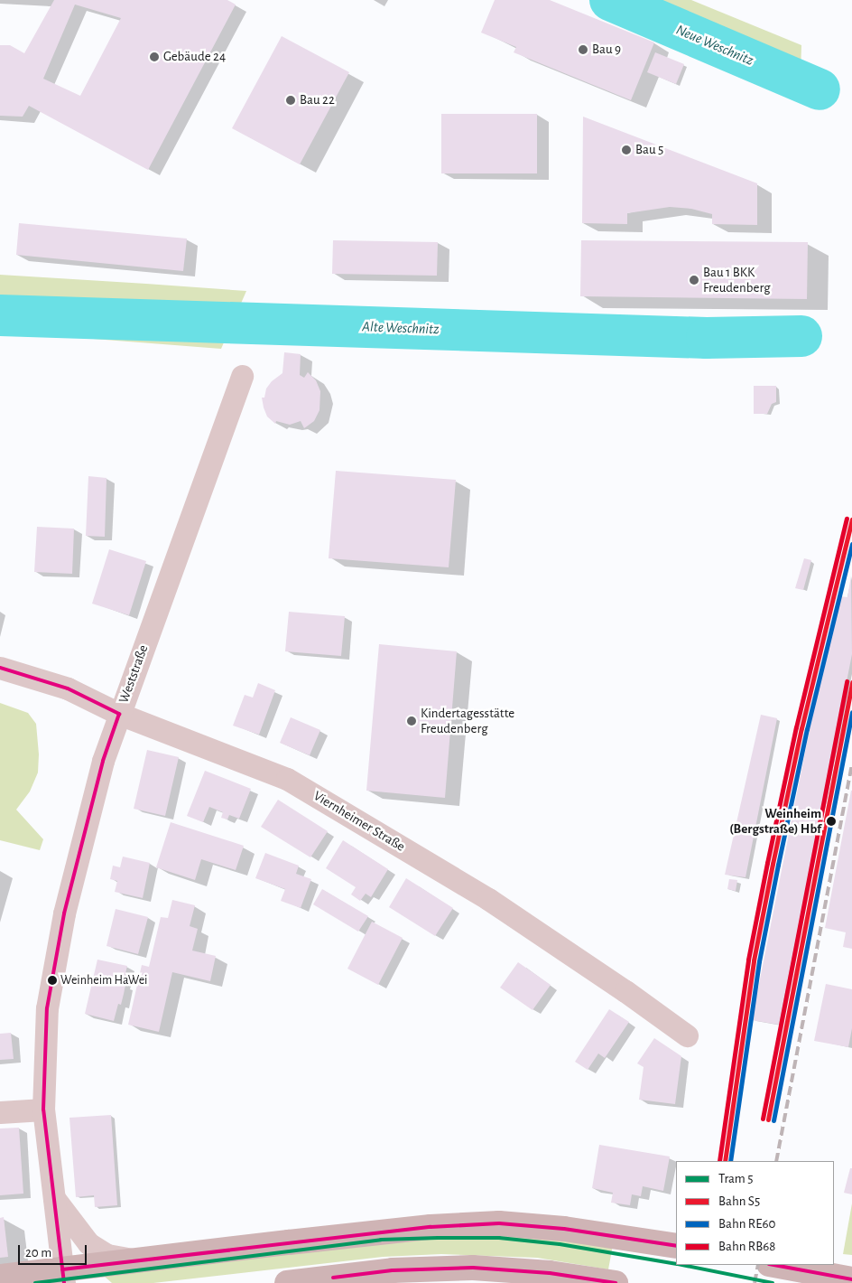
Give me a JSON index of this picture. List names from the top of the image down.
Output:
{
  "streets": {
    "street": ["Weststraße", "Viernheimer Straße"]
  },
  "crossings": [
    ["Weststraße", "Viernheimer Straße"]
  ],
  "water": ["Neue Weschnitz", "Alte Weschnitz"],
  "places": [
    "Bau 9",
    "Gebäude 24",
    "Bau 22",
    "Bau 5",
    "Bau 1 BKK Freudenberg",
    "Kindertagesstätte Freudenberg",
    "Weinheim (Bergstraße) Hbf",
    "Weinheim HaWei"
  ],
  "lines": [
    "rail line RB68",
    "rail line S5",
    "rail line RE60",
    "tram line 5"
  ],
  "legend": [
    "Tram 5",
    "Bahn S5",
    "Bahn RE60",
    "Bahn RB68"
  ],
  "scale_bar": "20 m"
}
